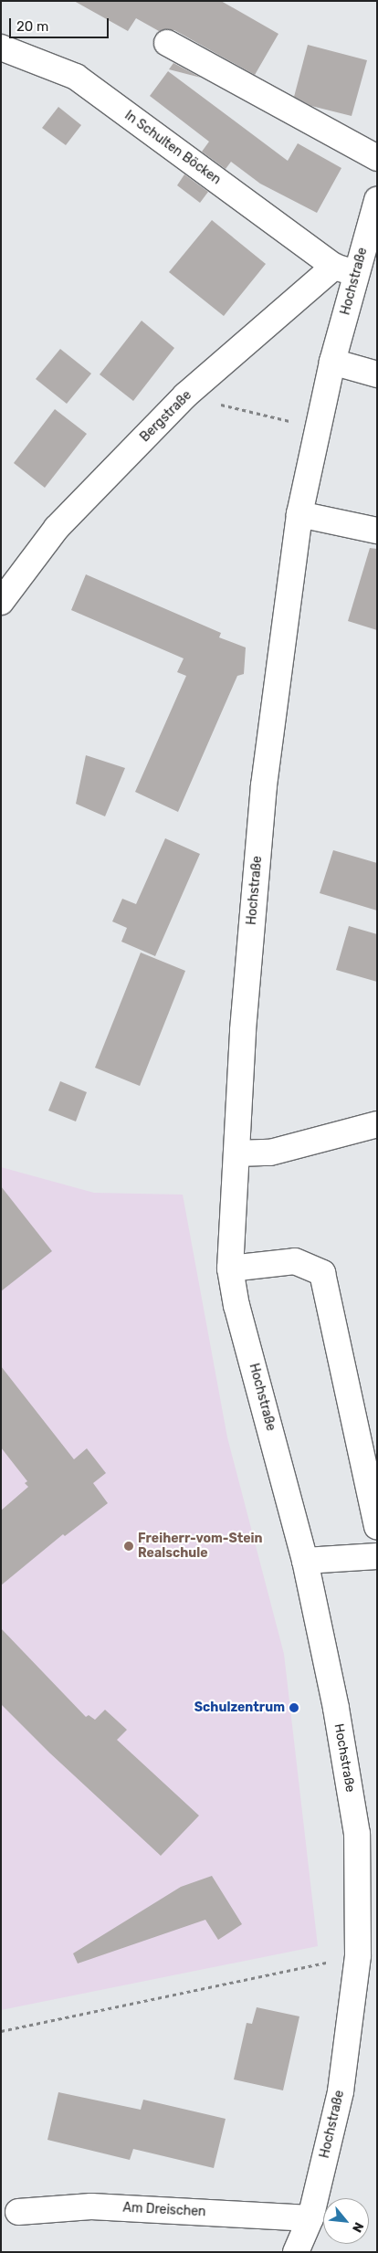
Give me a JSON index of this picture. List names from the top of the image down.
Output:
{
  "streets": {
    "street": [
      "In Schulten Böcken",
      "Hochstraße",
      "Bergstraße",
      "Am Dreischen"
    ]
  },
  "crossings": [
    ["In Schulten Böcken", "Hochstraße"],
    ["In Schulten Böcken", "Bergstraße"],
    ["Hochstraße", "Bergstraße"],
    ["Hochstraße", "Am Dreischen"]
  ],
  "places": ["Freiherr-vom-Stein Realschule", "Schulzentrum"],
  "scale_bar": "20 m",
  "north": "bottom right"
}
